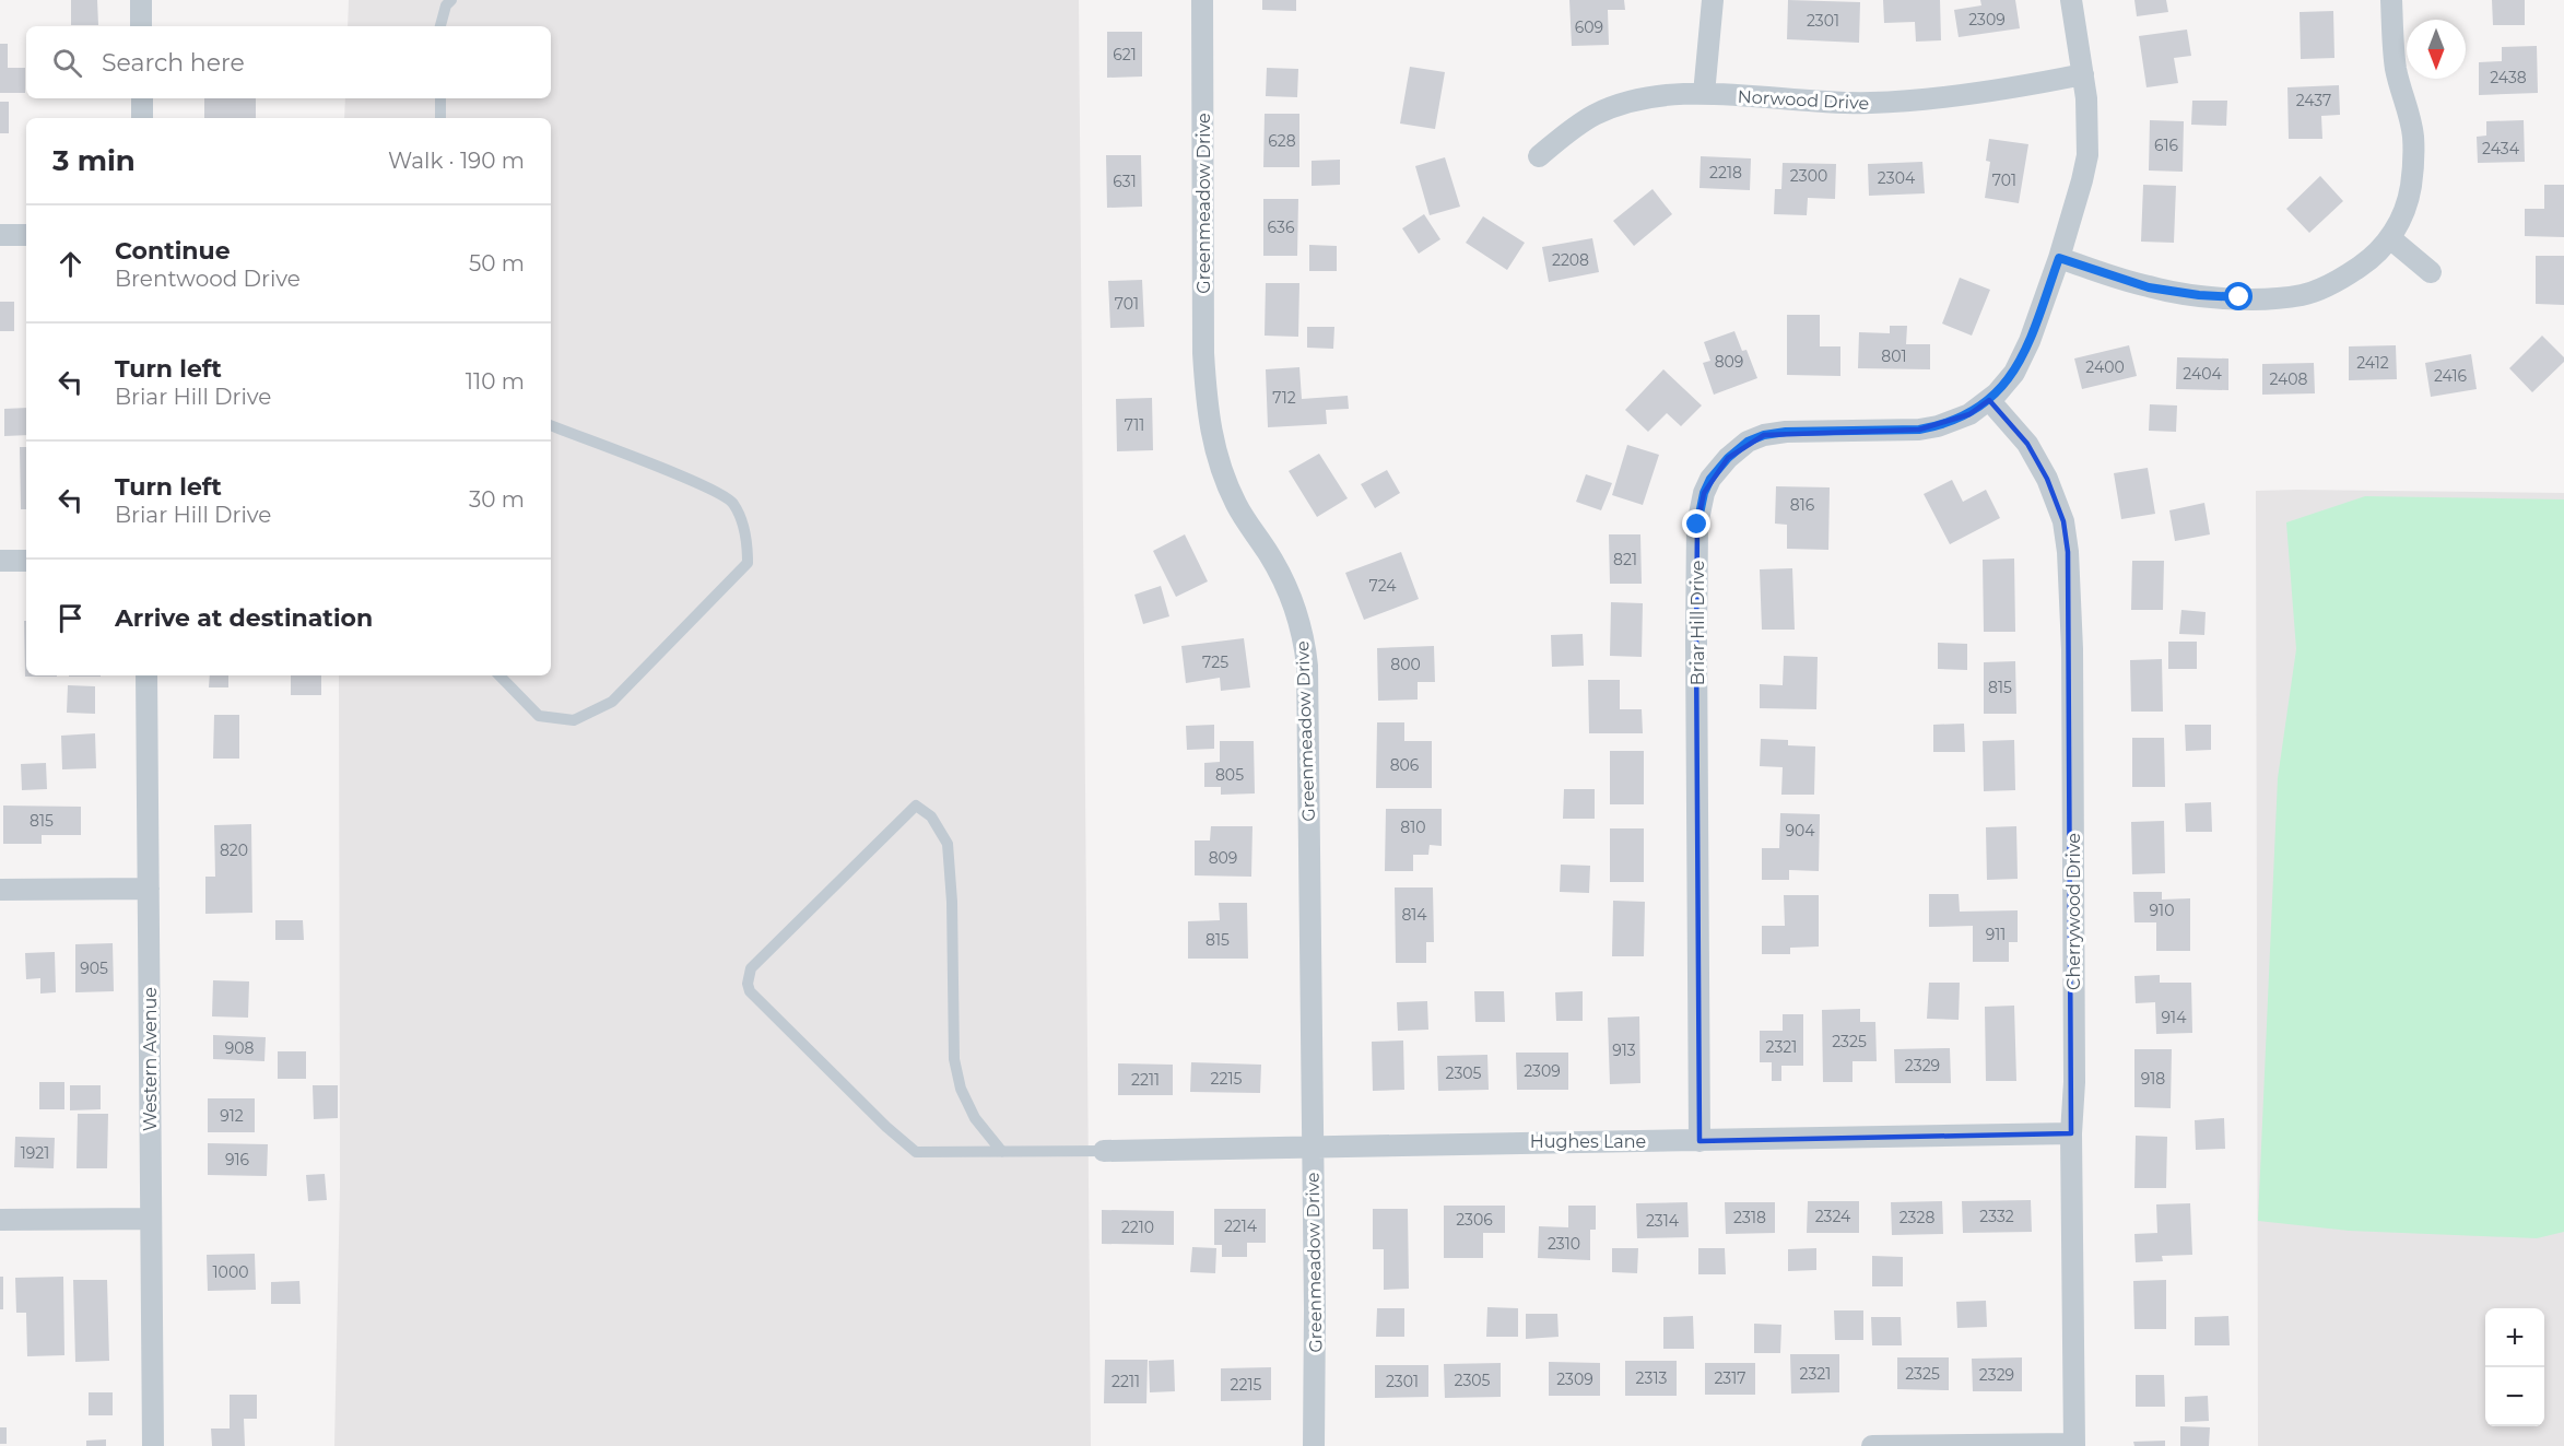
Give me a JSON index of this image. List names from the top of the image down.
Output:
{
  "streets": {
    "street": [
      "Norwood Drive",
      "Greenmeadow Drive",
      "Briar Hill Drive",
      "Cherrywood Drive",
      "Western Avenue",
      "Hughes Lane"
    ]
  },
  "crossings": [
    ["Norwood Drive", "Briar Hill Drive"],
    ["Greenmeadow Drive", "Hughes Lane"],
    ["Briar Hill Drive", "Cherrywood Drive"],
    ["Briar Hill Drive", "Hughes Lane"],
    ["Cherrywood Drive", "Hughes Lane"]
  ],
  "house_numbers": [
    "2309",
    "2301",
    "609",
    "621",
    "2438",
    "2437",
    "628",
    "616",
    "2434",
    "2218",
    "2300",
    "2304",
    "701",
    "631",
    "636",
    "2208",
    "701",
    "801",
    "809",
    "2412",
    "2400",
    "2404",
    "2416",
    "2408",
    "712",
    "711",
    "816",
    "821",
    "724",
    "725",
    "800",
    "815",
    "806",
    "805",
    "815",
    "810",
    "904",
    "820",
    "809",
    "910",
    "814",
    "911",
    "815",
    "905",
    "914",
    "2325",
    "2321",
    "908",
    "913",
    "2329",
    "2309",
    "2305",
    "2215",
    "918",
    "2211",
    "912",
    "1921",
    "916",
    "2324",
    "2332",
    "2318",
    "2328",
    "2306",
    "2314",
    "2214",
    "2210",
    "2310",
    "1000",
    "2321",
    "2325",
    "2329",
    "2313",
    "2317",
    "2309",
    "2305",
    "2211",
    "2301",
    "2215"
  ],
  "north": "bottom",
  "page": {
    "search": "Search here",
    "heading": ["3 min", "Walk · 190 m"],
    "list": [
      ["Continue", "Brentwood Drive", "50 m"],
      ["Turn left", "Briar Hill Drive", "110 m"],
      ["Turn left", "Briar Hill Drive", "30 m"],
      "Arrive at destination"
    ],
    "map_buttons": ["+", "−"]
  }
}
